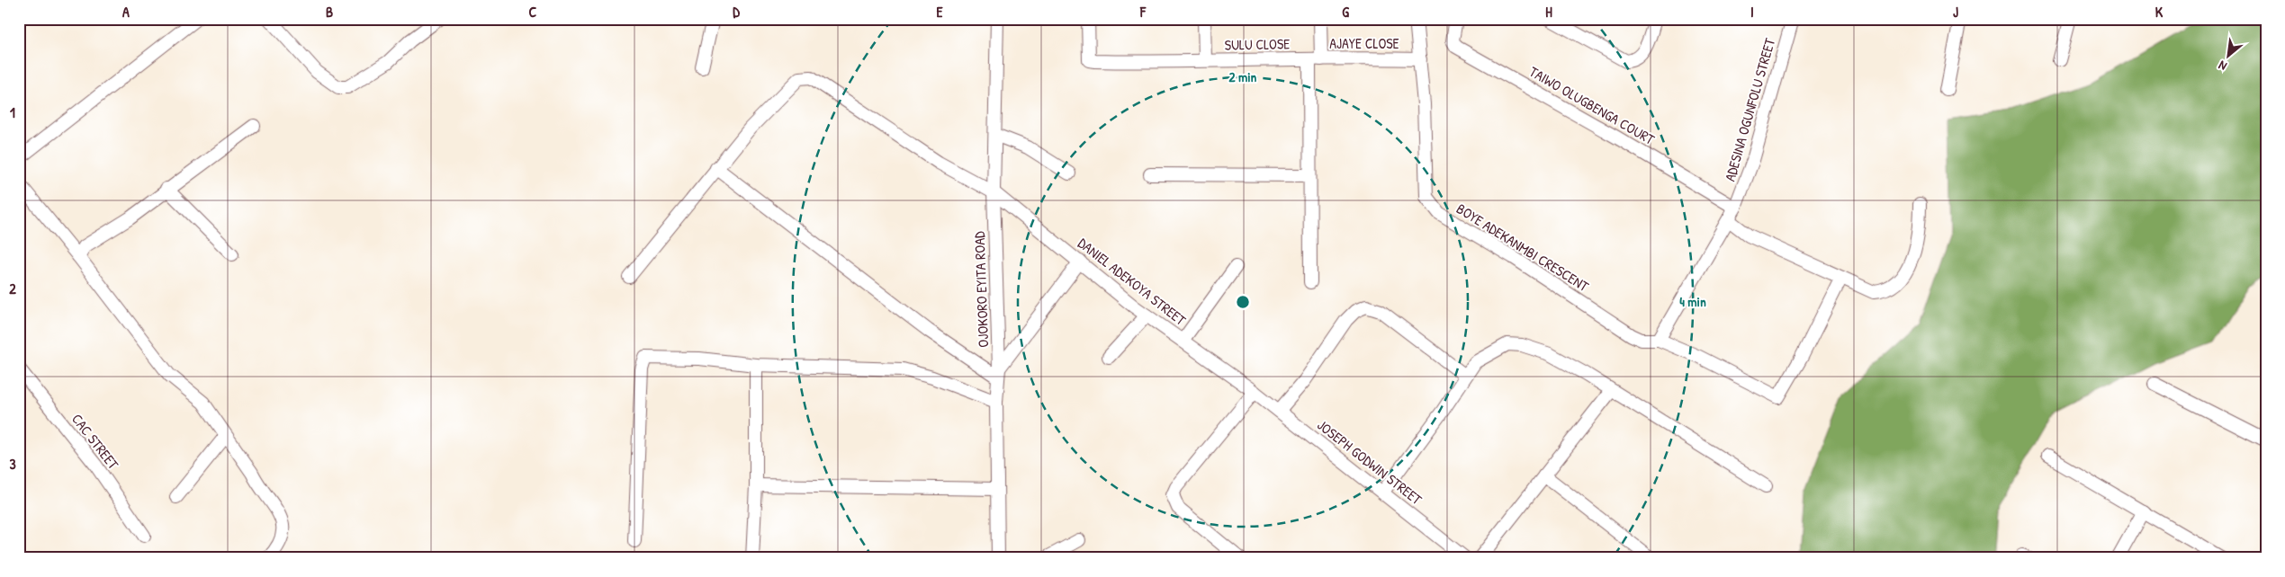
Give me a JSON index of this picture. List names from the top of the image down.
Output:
{
  "streets": {
    "street": [
      "AJAYE CLOSE",
      "SULU CLOSE",
      "TAIWO OLUGBENGA COURT",
      "ADESINA OGUNFOLU STREET",
      "BOYE ADEKANMBI CRESCENT",
      "DANIEL ADEKOYA STREET",
      "OJOKORO EYITA ROAD",
      "CAC STREET",
      "JOSEPH GODWIN STREET"
    ]
  },
  "crossings": [
    ["AJAYE CLOSE", "SULU CLOSE"],
    ["AJAYE CLOSE", "BOYE ADEKANMBI CRESCENT"],
    ["TAIWO OLUGBENGA COURT", "ADESINA OGUNFOLU STREET"],
    ["ADESINA OGUNFOLU STREET", "BOYE ADEKANMBI CRESCENT"],
    ["DANIEL ADEKOYA STREET", "OJOKORO EYITA ROAD"],
    ["DANIEL ADEKOYA STREET", "JOSEPH GODWIN STREET"]
  ],
  "north": "bottom left",
  "grid": {
    "columns": [
      "A",
      "B",
      "C",
      "D",
      "E",
      "F",
      "G",
      "H",
      "I",
      "J",
      "K"
    ],
    "rows": ["1", "2", "3"]
  },
  "rings": ["2 min", "4 min"]
}
